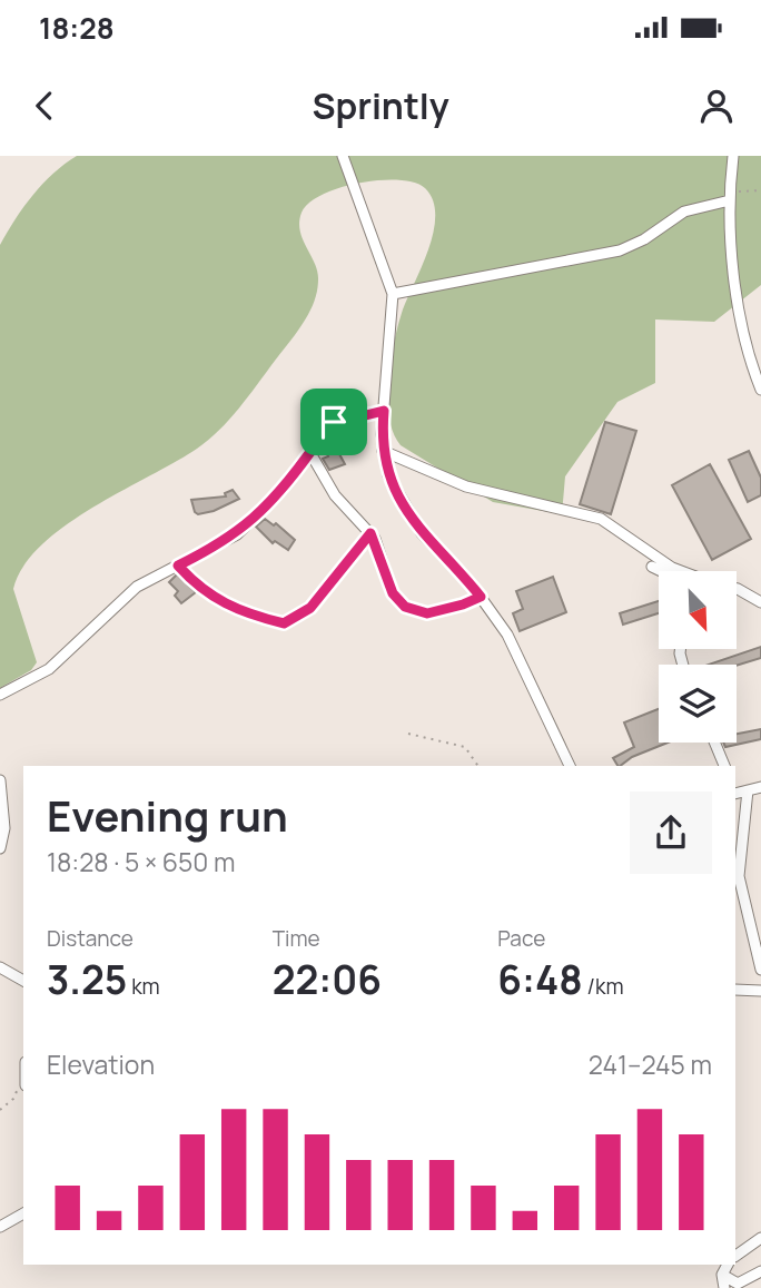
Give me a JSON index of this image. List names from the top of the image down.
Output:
{
  "north": "bottom right",
  "page": {
    "status": "18:28",
    "header": "Sprintly",
    "heading": ["Evening run", "18:28 · 5 × 650 m"],
    "stats": [
      ["Distance", "3.25 km"],
      ["Time", "22:06"],
      ["Pace", "6:48 /km"]
    ],
    "chart": ["Elevation", "241–245 m"]
  }
}
